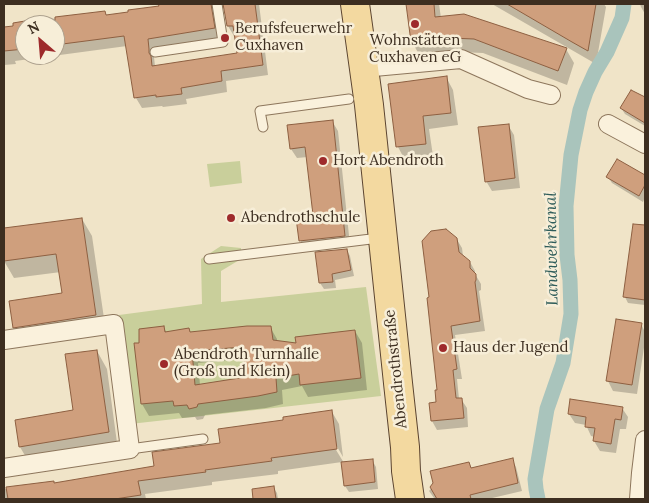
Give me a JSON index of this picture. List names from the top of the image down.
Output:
{
  "streets": {
    "main road": ["Abendrothstraße"]
  },
  "water": ["Landwehrkanal"],
  "places": [
    "Wohnstätten Cuxhaven eG",
    "Berufsfeuerwehr Cuxhaven",
    "Hort Abendroth",
    "Abendrothschule",
    "Haus der Jugend",
    "Abendroth Turnhalle (Groß und Klein)"
  ],
  "north": "top left"
}
